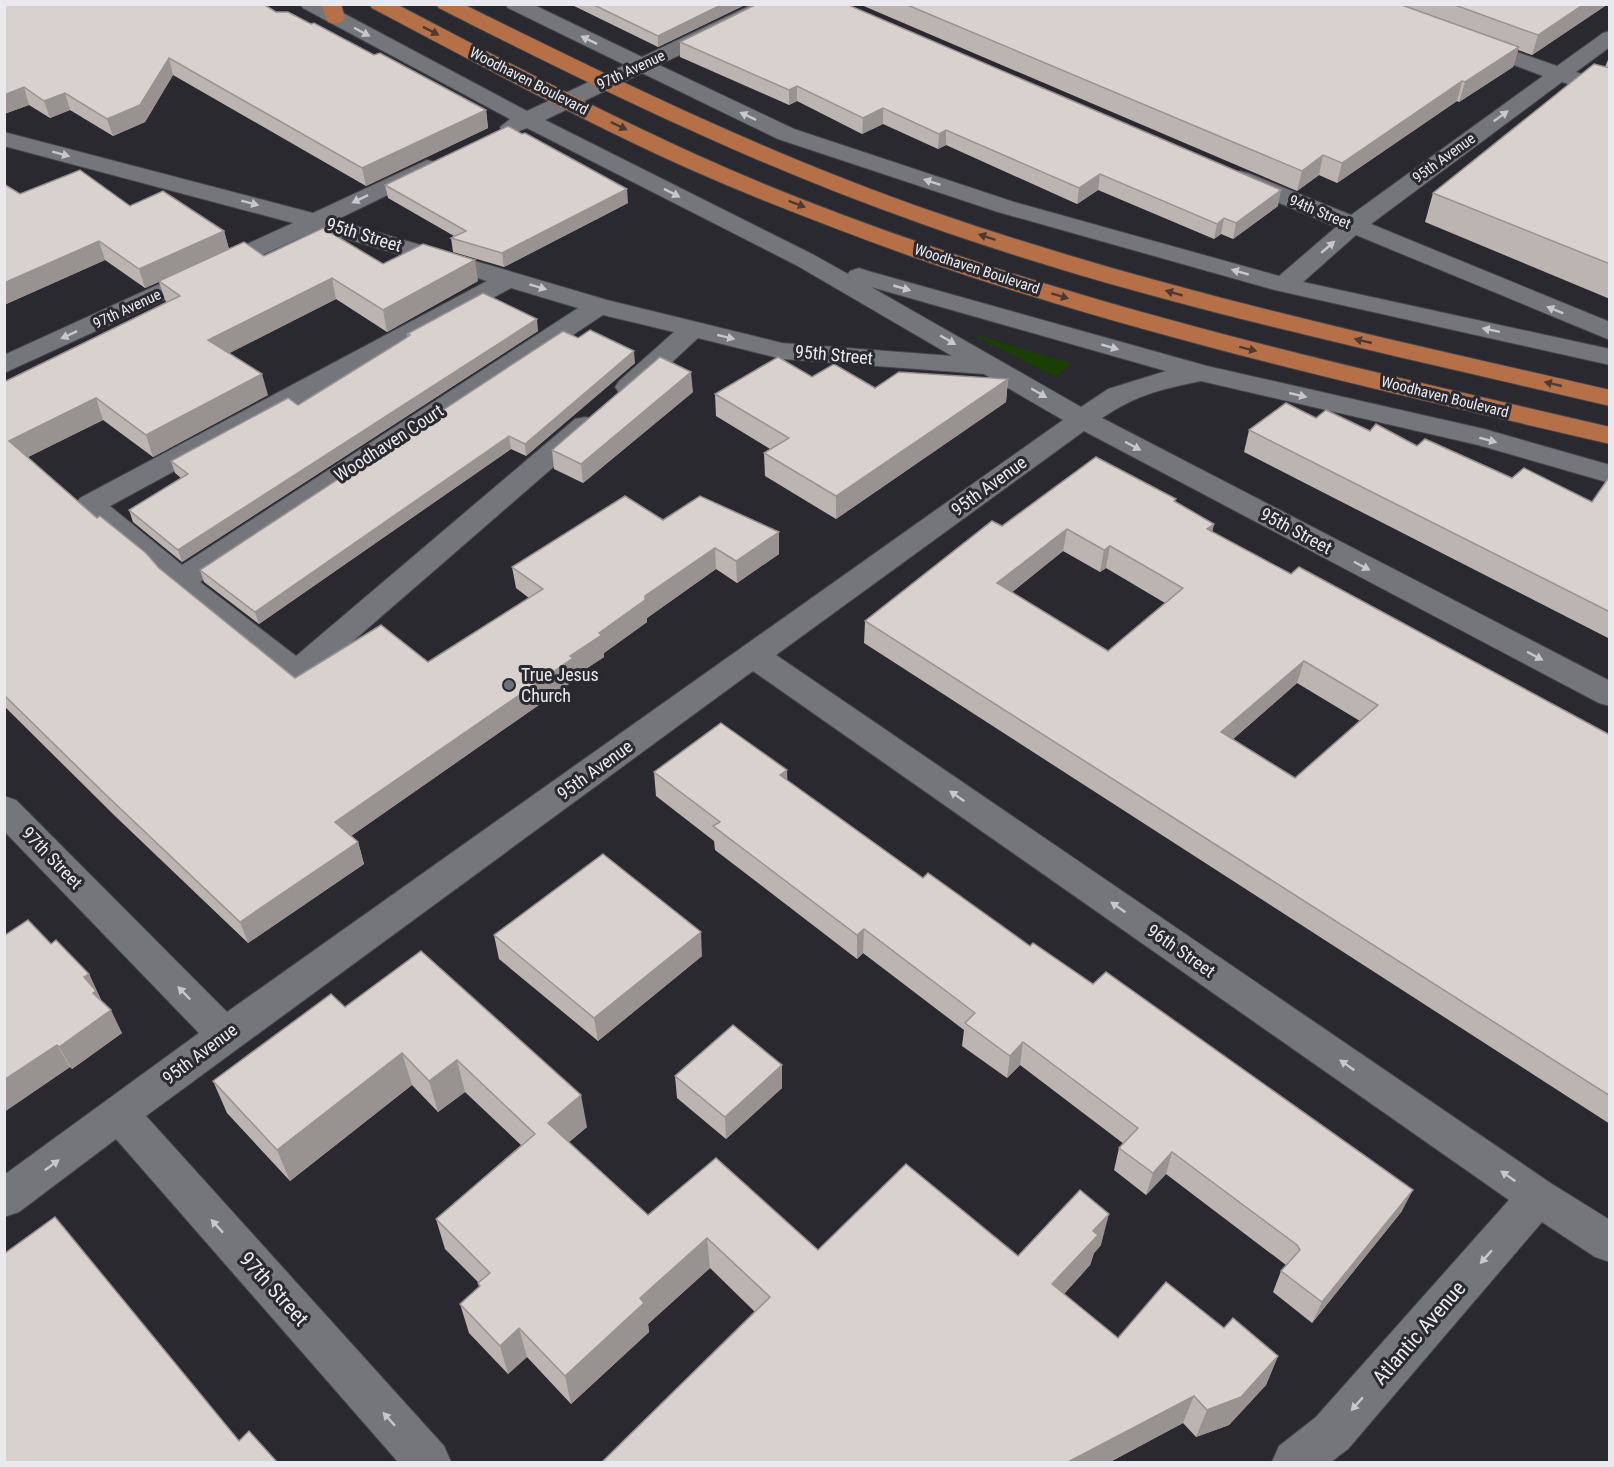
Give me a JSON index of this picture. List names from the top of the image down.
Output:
{
  "streets": {
    "main road": ["Woodhaven Boulevard"],
    "street": [
      "97th Avenue",
      "95th Avenue",
      "94th Street",
      "95th Street",
      "Woodhaven Court",
      "97th Street",
      "96th Street",
      "Atlantic Avenue"
    ]
  },
  "crossings": [
    ["97th Avenue", "Woodhaven Boulevard"],
    ["97th Avenue", "95th Street"],
    ["Woodhaven Boulevard", "95th Avenue"],
    ["Woodhaven Boulevard", "95th Street"],
    ["95th Avenue", "94th Street"],
    ["95th Avenue", "95th Street"],
    ["95th Avenue", "97th Street"],
    ["95th Avenue", "96th Street"],
    ["95th Street", "Woodhaven Court"],
    ["96th Street", "Atlantic Avenue"]
  ],
  "one_way": [
    "97th Avenue",
    "97th Street",
    "96th Street",
    "Atlantic Avenue"
  ],
  "places": ["True Jesus Church"]
}
